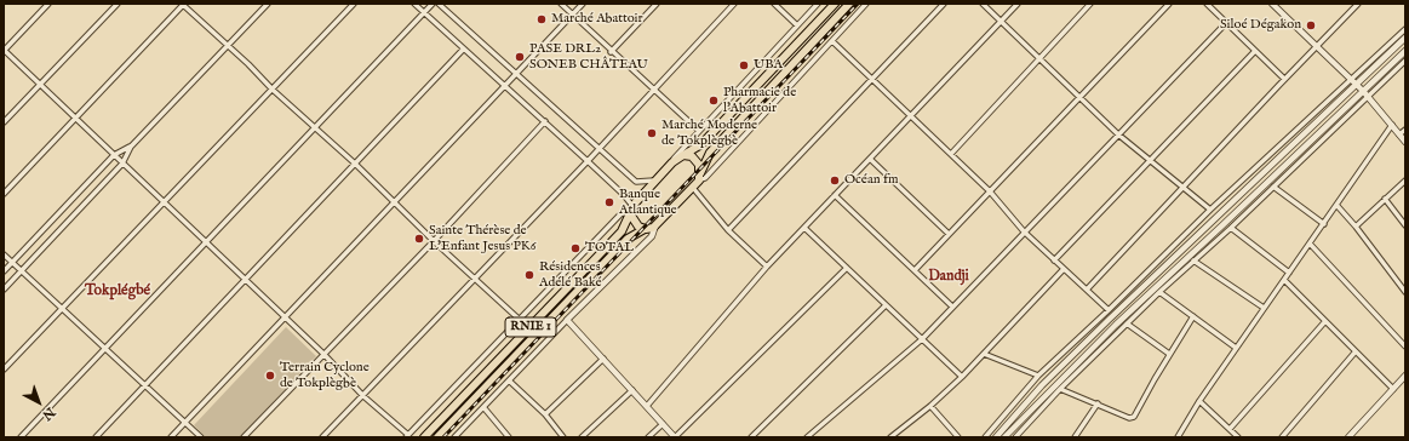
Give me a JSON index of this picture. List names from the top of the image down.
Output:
{
  "streets": {
    "highway": ["RNIE 1"]
  },
  "districts": ["Dandji", "Tokplégbé"],
  "places": [
    "Marché Abattoir",
    "Siloé Dégakon",
    "PASE DRL2 SONEB CHÂTEAU",
    "UBA",
    "Pharmacie de l'Abattoir",
    "Marché Moderne de Tokplègbè",
    "Océan fm",
    "Banque Atlantique",
    "Sainte Thérèse de L'Enfant Jesus PK6",
    "TOTAL",
    "Résidences Adélé Baké",
    "Terrain Cyclone de Tokplègbè"
  ],
  "north": "bottom right"
}
